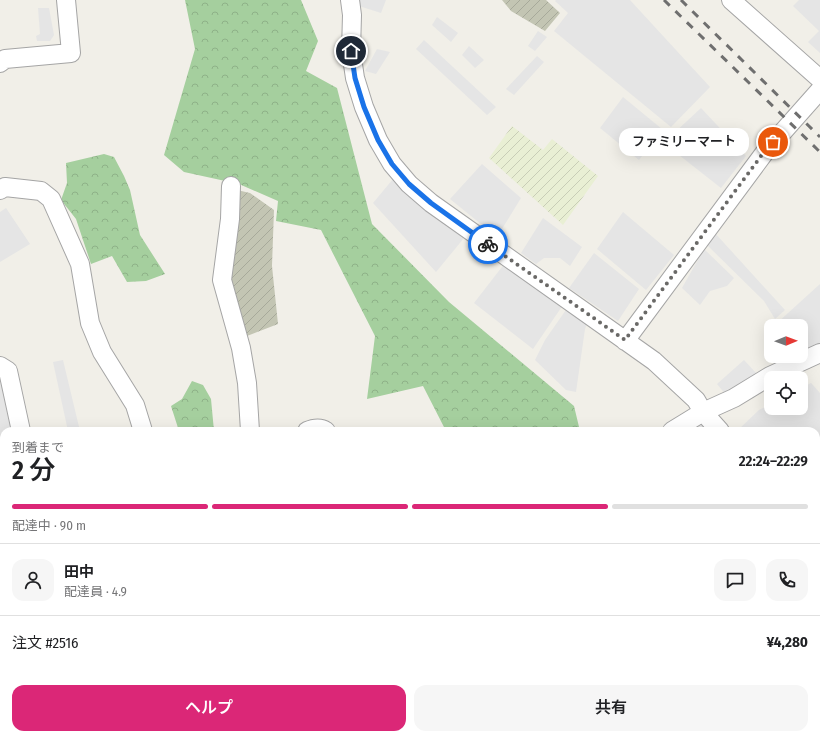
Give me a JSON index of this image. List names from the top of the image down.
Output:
{
  "places": ["ファミリーマート"],
  "north": "right",
  "page": {
    "bubble": "ファミリーマート",
    "heading": ["2 分", "到着まで", "22:24–22:29"],
    "panel": [
      "田中",
      "配達員 · 4.9",
      "注文 #2516",
      "¥4,280"
    ],
    "bar": "配達中 · 90 m",
    "buttons": ["ヘルプ", "共有"]
  }
}
